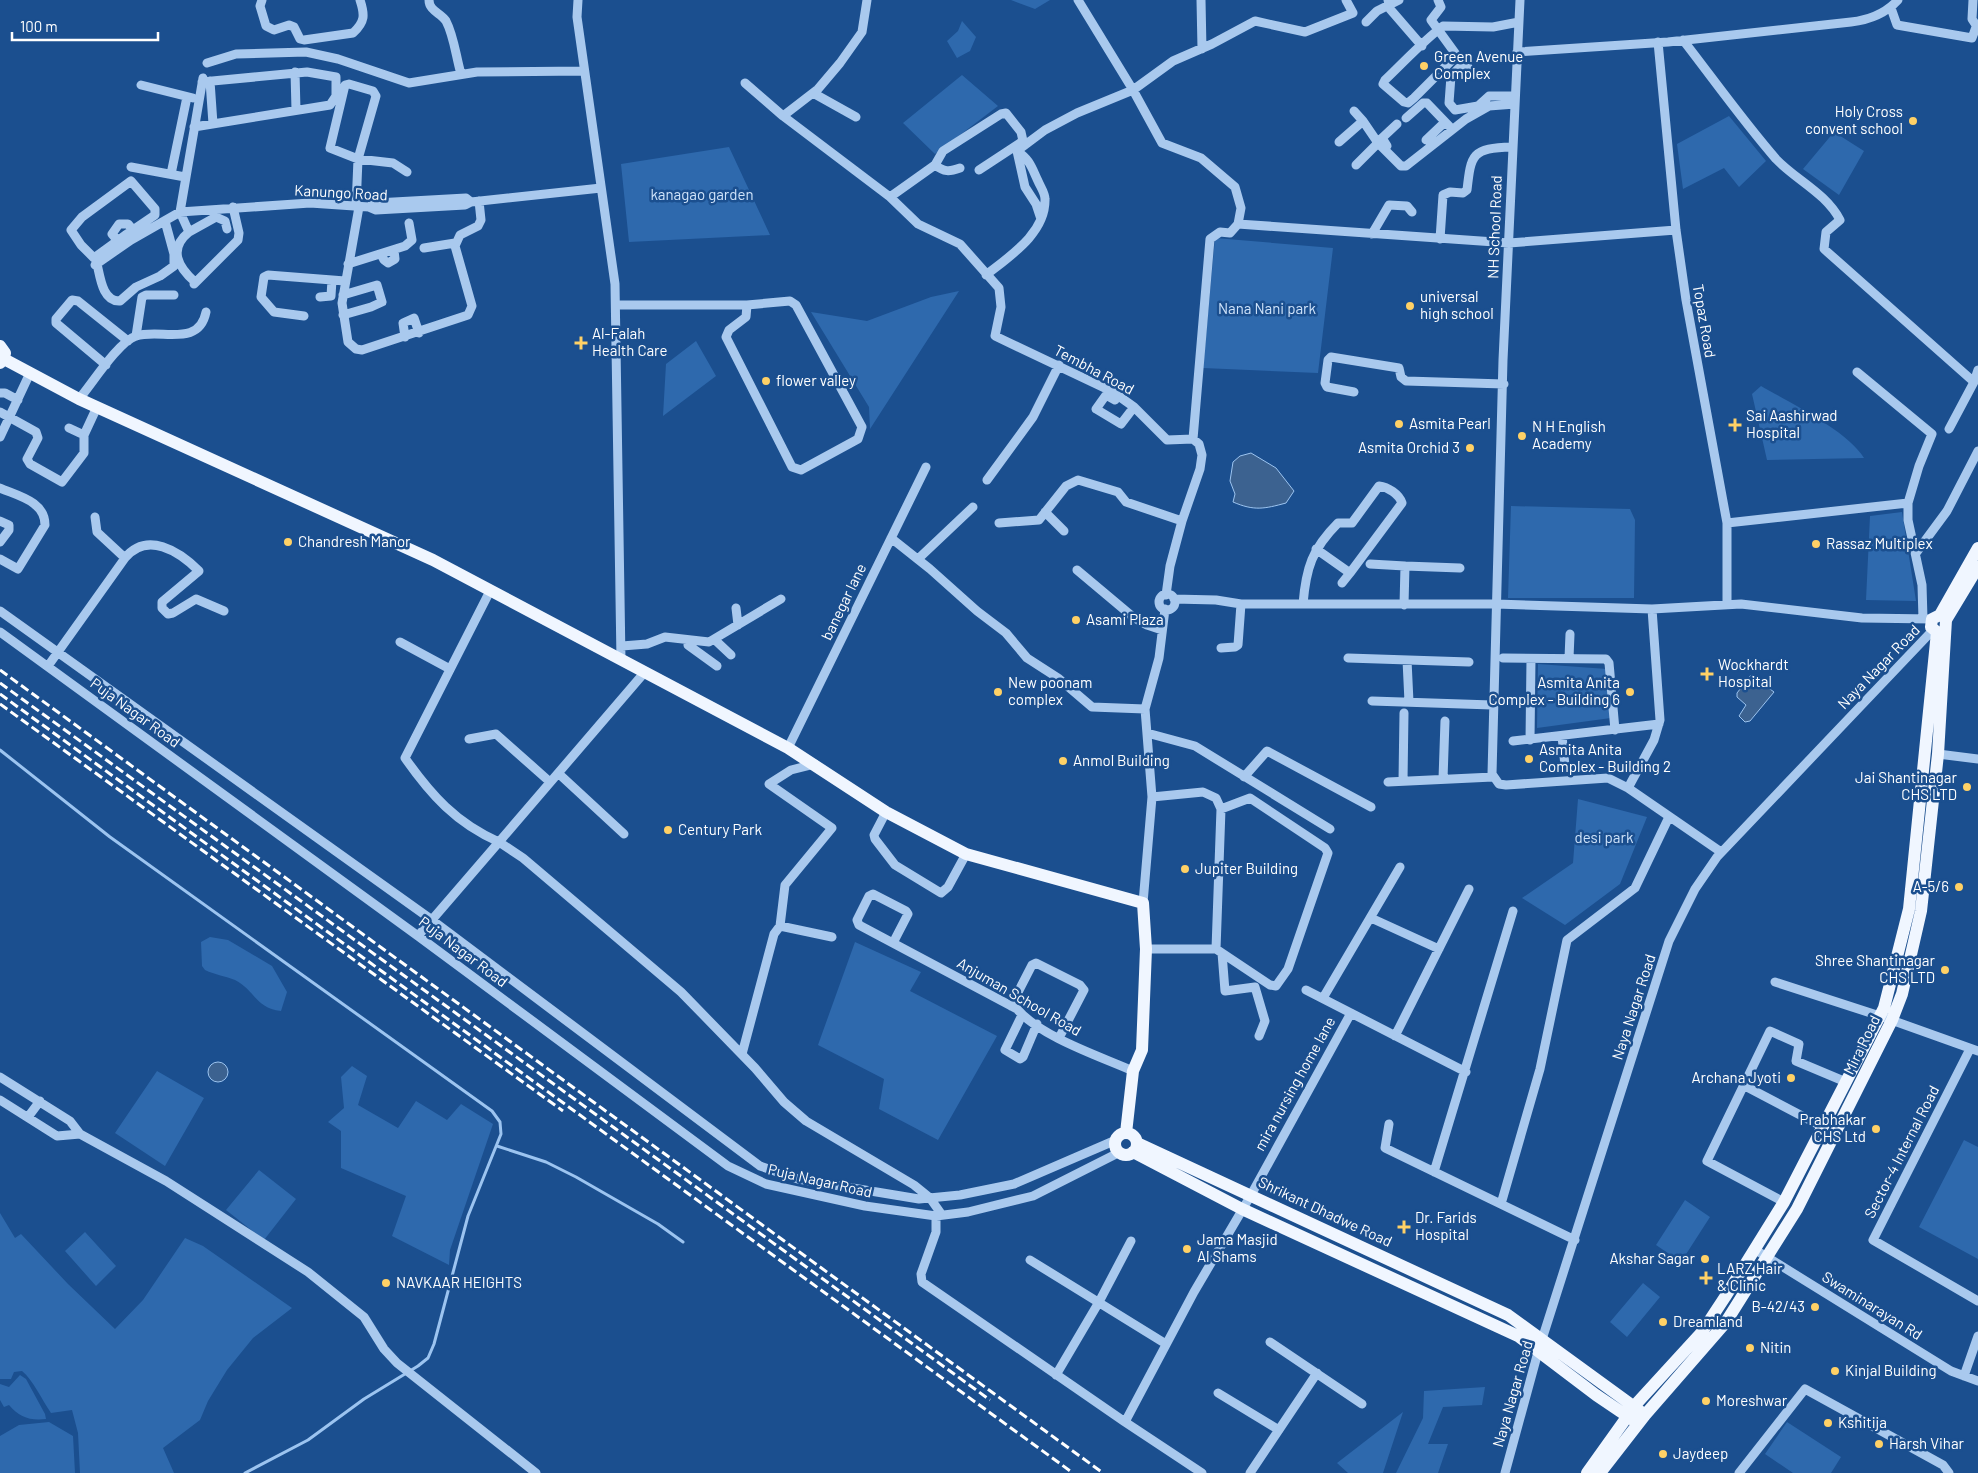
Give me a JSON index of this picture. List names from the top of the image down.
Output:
{
  "streets": {
    "main road": ["Mira Road", "Shrikant Dhadwe Road"],
    "street": [
      "Kanungo Road",
      "NH School Road",
      "Topaz Road",
      "Tembha Road",
      "banegar lane",
      "Naya Nagar Road",
      "Puja Nagar Road",
      "Anjuman School Road",
      "mira nursing home lane",
      "Sector-4 Internal Road",
      "Swaminarayan Rd"
    ]
  },
  "crossings": [
    ["Naya Nagar Road", "Mira Road"],
    ["Naya Nagar Road", "Shrikant Dhadwe Road"],
    ["Puja Nagar Road", "Shrikant Dhadwe Road"],
    ["Mira Road", "Shrikant Dhadwe Road"],
    ["Mira Road", "Swaminarayan Rd"],
    ["mira nursing home lane", "Shrikant Dhadwe Road"]
  ],
  "parks": ["kanagao garden", "Nana Nani park", "desi park"],
  "places": {
    "other": [
      "Green Avenue Complex",
      "Holy Cross convent school",
      "universal high school",
      "flower valley",
      "Asmita Pearl",
      "N H English Academy",
      "Asmita Orchid 3",
      "Chandresh Manor",
      "Rassaz Multiplex",
      "Asami Plaza",
      "New poonam complex",
      "Asmita Anita Complex - Building 6",
      "Asmita Anita Complex - Building 2",
      "Anmol Building",
      "Jai Shantinagar CHS LTD",
      "Century Park",
      "Jupiter Building",
      "A-5/6",
      "Shree Shantinagar CHS LTD",
      "Archana Jyoti",
      "Prabhakar CHS Ltd",
      "Jama Masjid Al Shams",
      "Akshar Sagar",
      "NAVKAAR HEIGHTS",
      "B-42/43",
      "Dreamland",
      "Nitin",
      "Kinjal Building",
      "Moreshwar",
      "Kshitija",
      "Harsh Vihar",
      "Jaydeep"
    ],
    "health": [
      "Al-Falah Health Care",
      "Sai Aashirwad Hospital",
      "Wockhardt Hospital",
      "Dr. Farids Hospital",
      "LARZ Hair & Clinic"
    ]
  },
  "scale_bar": "100 m"
}
